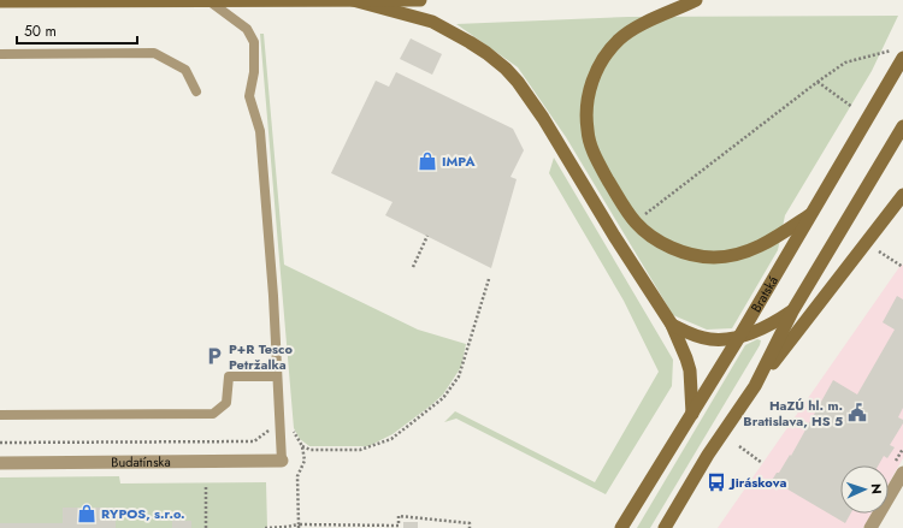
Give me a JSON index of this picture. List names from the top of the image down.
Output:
{
  "streets": {
    "main road": ["Bratská"],
    "street": ["Budatínska"]
  },
  "places": {
    "shop": ["IMPA", "RYPOS, s.r.o."],
    "parking": ["P+R Tesco Petržalka"],
    "public building": ["HaZÚ hl. m. Bratislava, HS 5"],
    "bus stop": ["Jiráskova"]
  },
  "scale_bar": "50 m",
  "north": "right"
}
